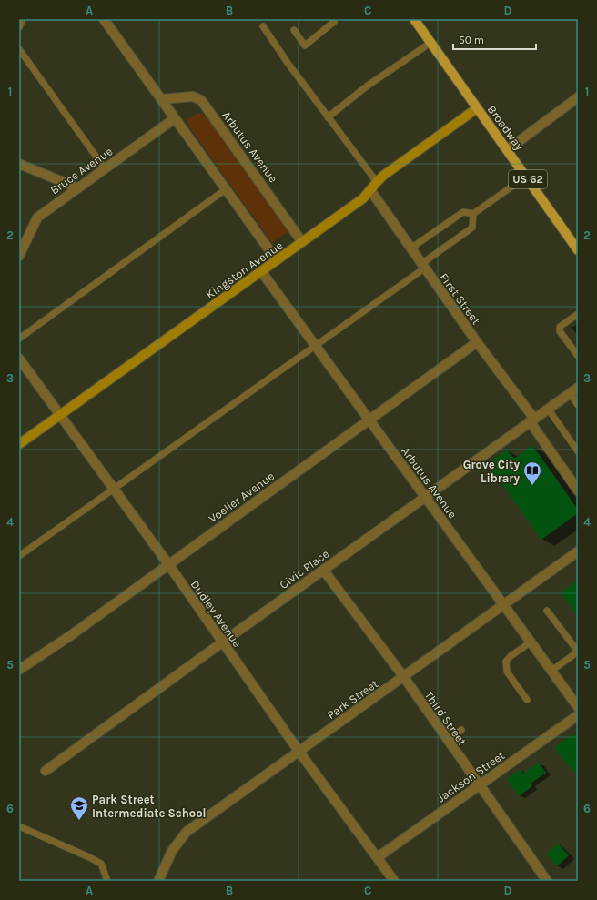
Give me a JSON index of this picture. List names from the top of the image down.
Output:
{
  "streets": {
    "main road": ["Broadway", "US 62"],
    "street": [
      "Arbutus Avenue",
      "Bruce Avenue",
      "Kingston Avenue",
      "First Street",
      "Voeller Avenue",
      "Civic Place",
      "Dudley Avenue",
      "Park Street",
      "Third Street",
      "Jackson Street"
    ]
  },
  "crossings": [
    ["Broadway", "Kingston Avenue"],
    ["Arbutus Avenue", "Kingston Avenue"],
    ["Arbutus Avenue", "Voeller Avenue"],
    ["Arbutus Avenue", "Civic Place"],
    ["Arbutus Avenue", "Park Street"],
    ["Kingston Avenue", "First Street"],
    ["Kingston Avenue", "Dudley Avenue"],
    ["First Street", "Voeller Avenue"],
    ["First Street", "Civic Place"],
    ["Voeller Avenue", "Dudley Avenue"],
    ["Civic Place", "Dudley Avenue"],
    ["Civic Place", "Third Street"],
    ["Dudley Avenue", "Park Street"],
    ["Dudley Avenue", "Jackson Street"],
    ["Park Street", "Third Street"],
    ["Third Street", "Jackson Street"]
  ],
  "places": {
    "library": ["Grove City Library"],
    "school or university": ["Park Street Intermediate School"]
  },
  "scale_bar": "50 m",
  "grid": {
    "columns": [
      "A",
      "B",
      "C",
      "D"
    ],
    "rows": [
      "1",
      "2",
      "3",
      "4",
      "5",
      "6"
    ]
  }
}
